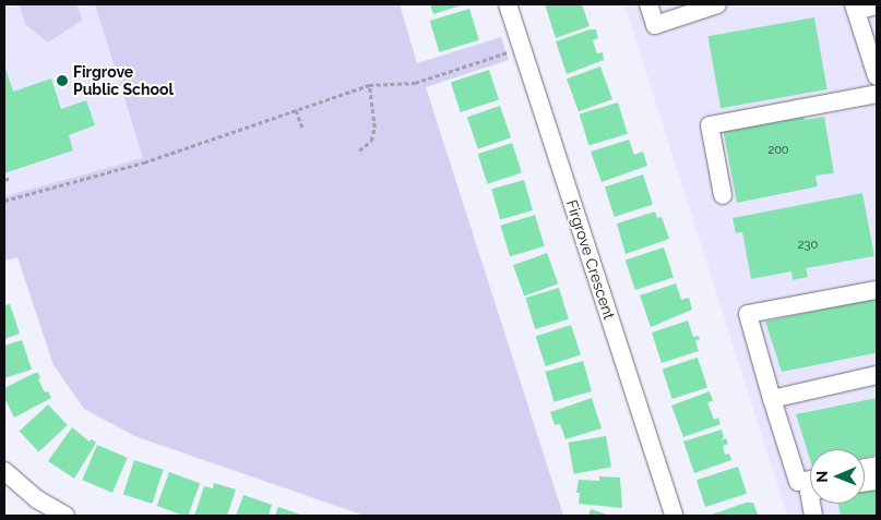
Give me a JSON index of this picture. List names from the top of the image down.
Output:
{
  "streets": {
    "street": ["Firgrove Crescent"]
  },
  "places": ["Firgrove Public School"],
  "house_numbers": ["200", "230"],
  "north": "left"
}
